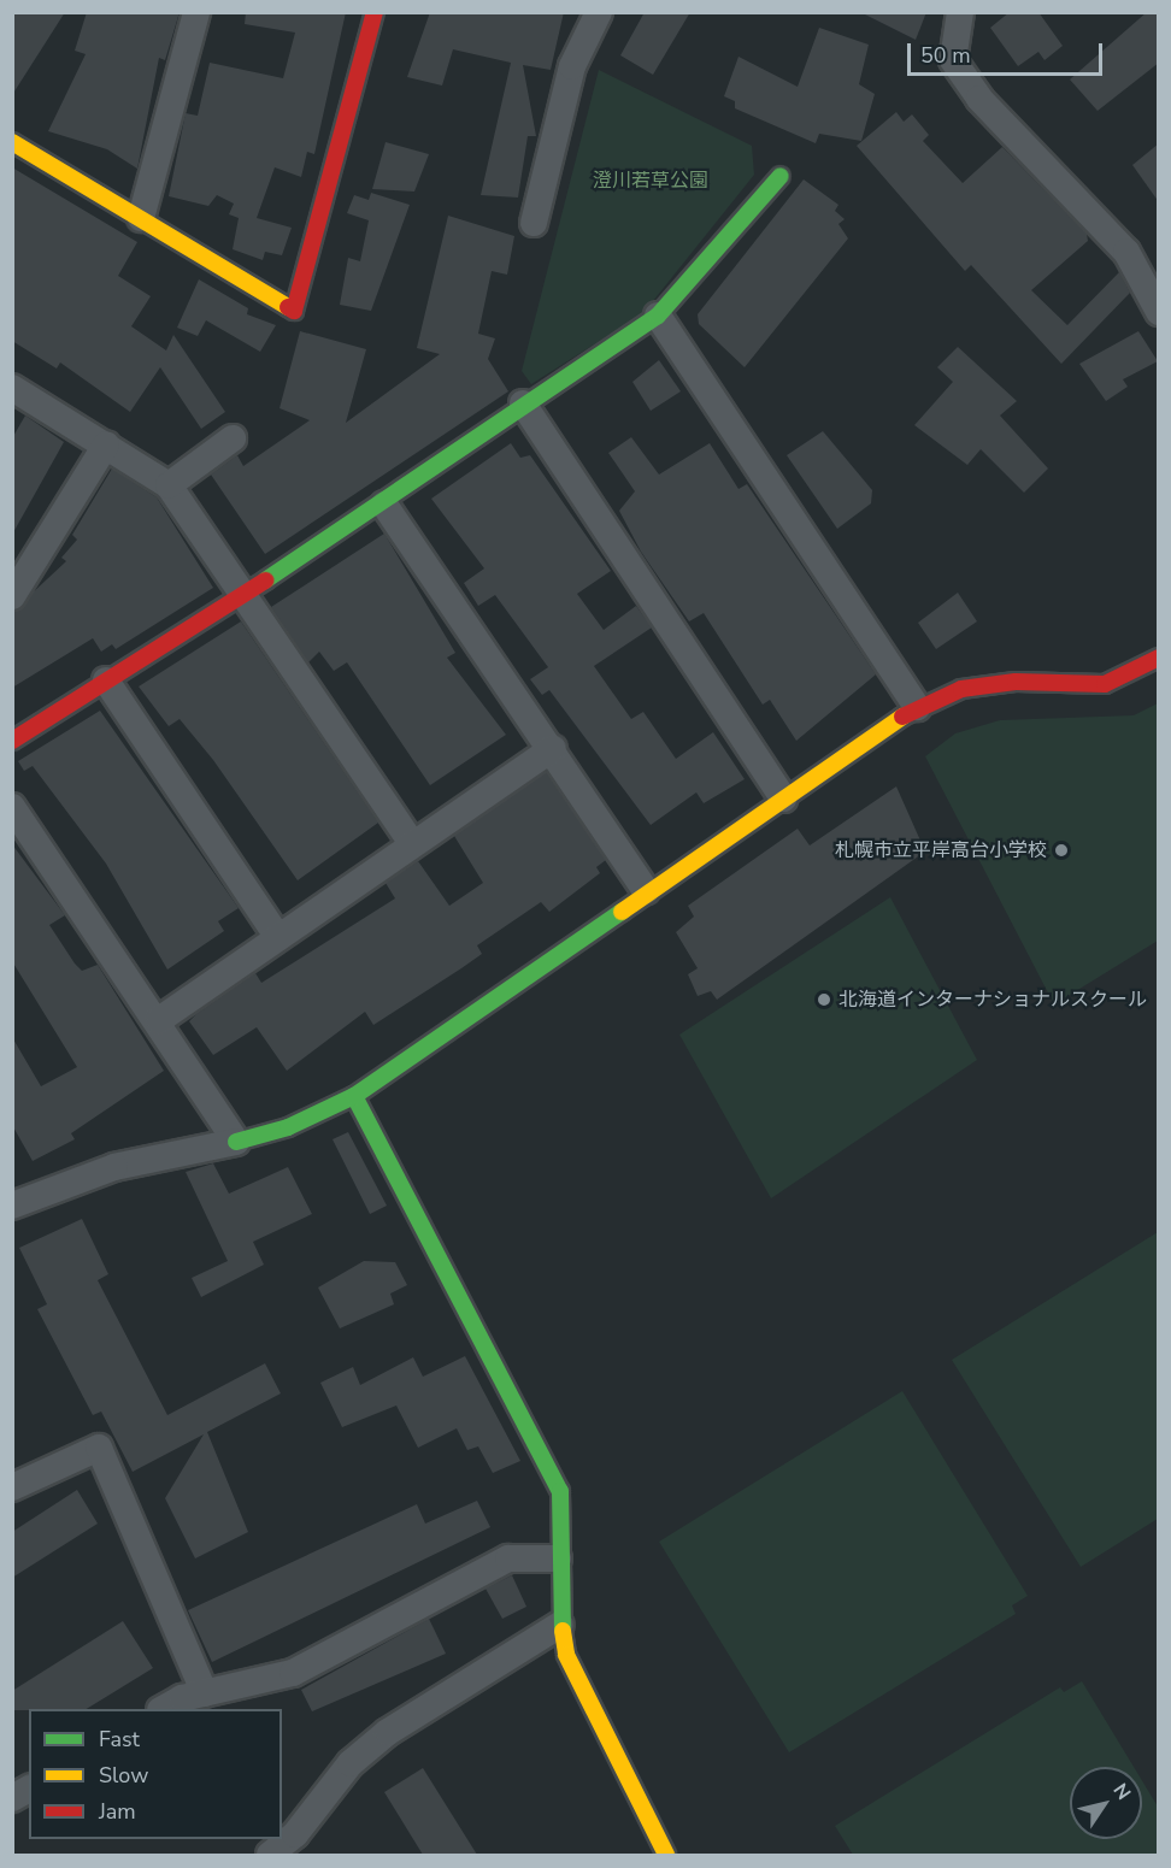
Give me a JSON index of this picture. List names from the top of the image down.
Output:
{
  "parks": ["澄川若草公園"],
  "places": ["札幌市立平岸高台小学校", "北海道インターナショナルスクール"],
  "legend": ["Fast", "Slow", "Jam"],
  "scale_bar": "50 m",
  "north": "top right"
}
